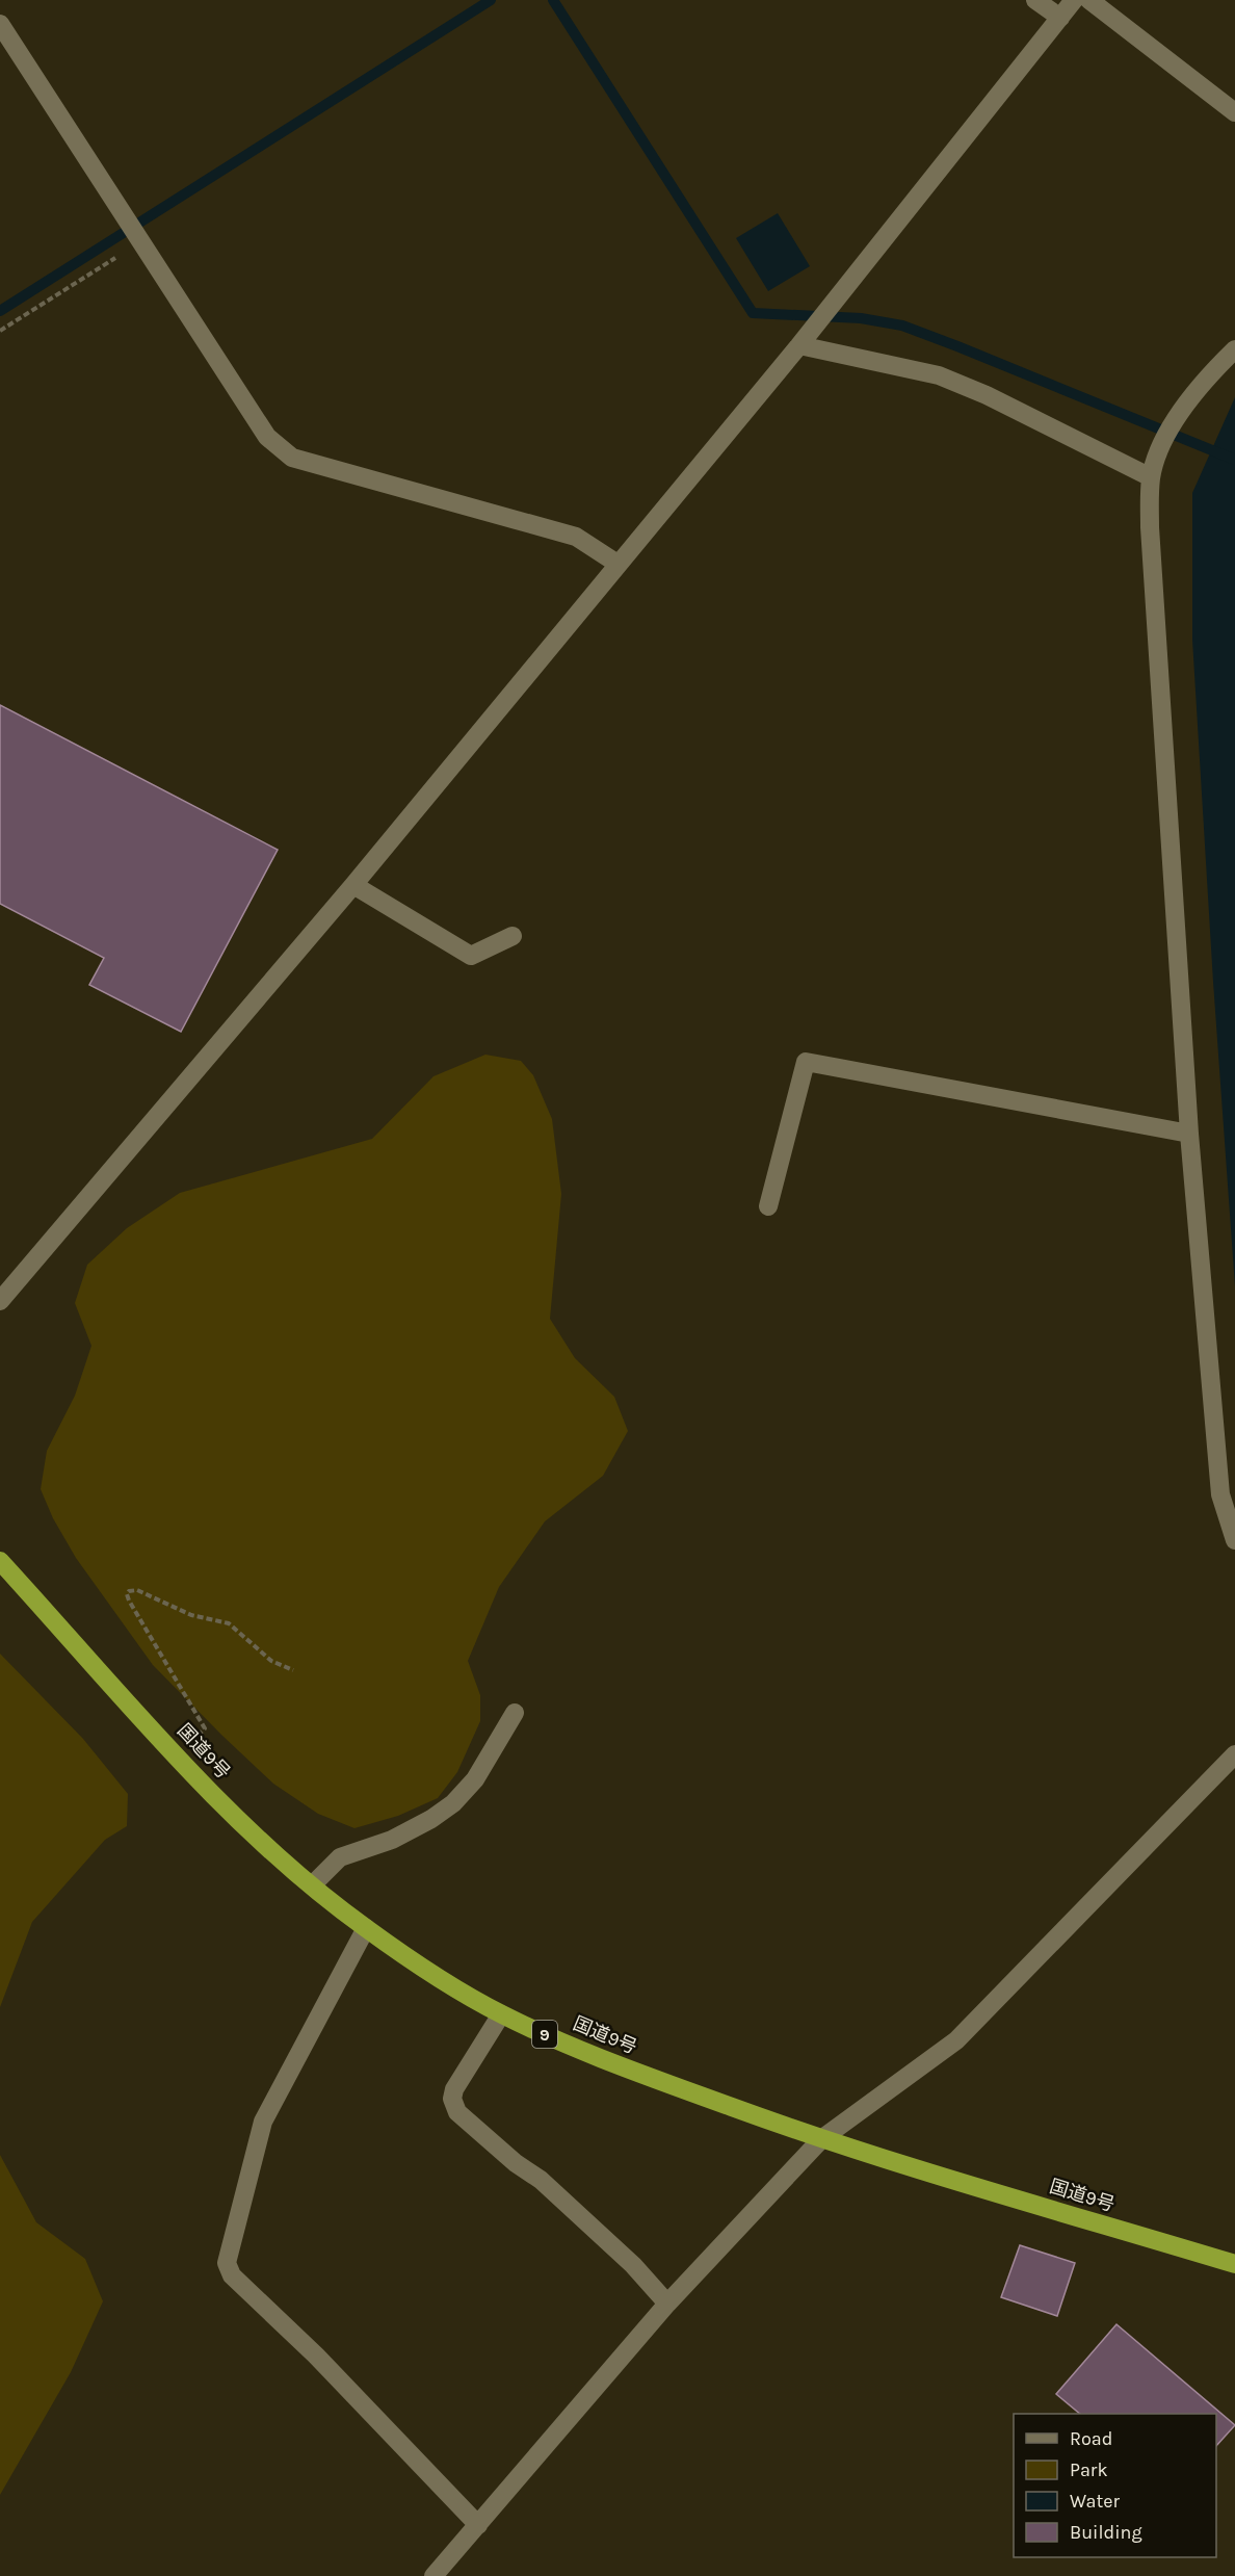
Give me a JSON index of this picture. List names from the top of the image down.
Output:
{
  "streets": {
    "highway": ["国道9号", "9"]
  },
  "legend": [
    "Road",
    "Park",
    "Water",
    "Building"
  ]
}
